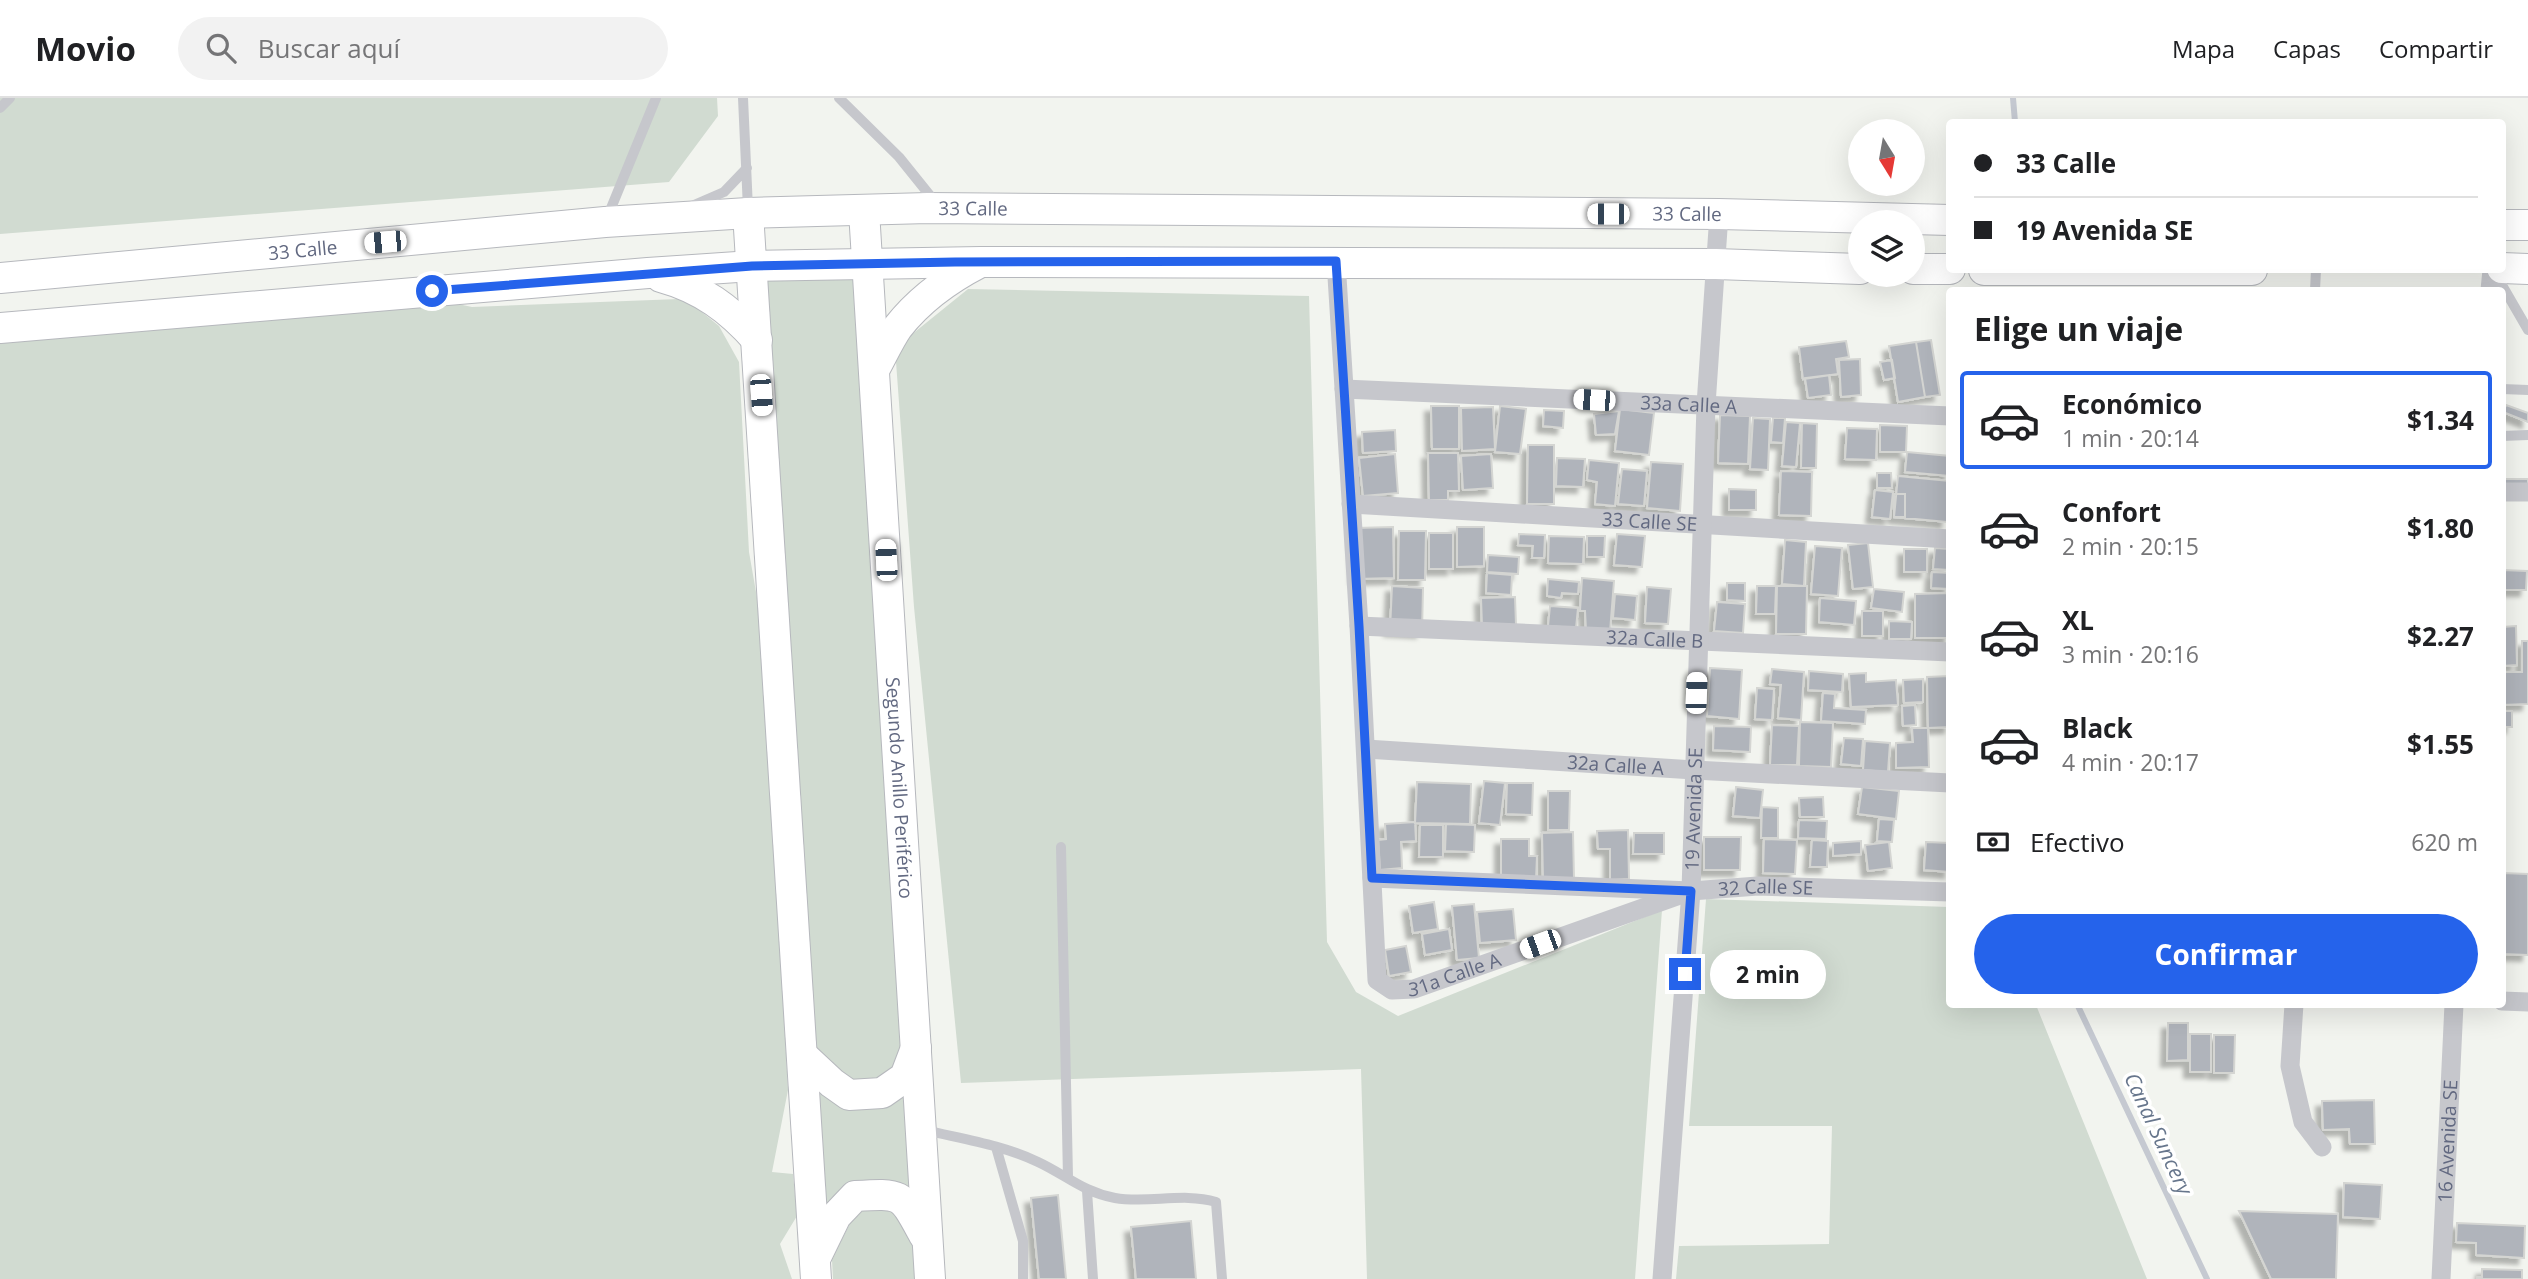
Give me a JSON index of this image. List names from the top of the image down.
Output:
{
  "streets": {
    "main road": ["33 Calle", "Segundo Anillo Periférico"],
    "street": [
      "33a Calle A",
      "33 Calle SE",
      "32a Calle B",
      "32a Calle A",
      "19 Avenida SE",
      "32 Calle SE",
      "31a Calle A",
      "16 Avenida SE"
    ]
  },
  "crossings": [
    ["33 Calle", "Segundo Anillo Periférico"],
    ["33 Calle", "19 Avenida SE"],
    ["33a Calle A", "19 Avenida SE"],
    ["33 Calle SE", "19 Avenida SE"],
    ["32a Calle B", "19 Avenida SE"],
    ["32a Calle A", "19 Avenida SE"],
    ["19 Avenida SE", "32 Calle SE"],
    ["19 Avenida SE", "31a Calle A"],
    ["32 Calle SE", "31a Calle A"]
  ],
  "water": ["Canal Suncery"],
  "north": "bottom",
  "page": {
    "header": "Movio",
    "search": "Buscar aquí",
    "nav": ["Mapa", "Capas", "Compartir"],
    "banner": ["33 Calle", "19 Avenida SE"],
    "heading": "Elige un viaje",
    "list": [
      {
        "name": "Económico",
        "note": "1 min · 20:14",
        "value": "$1.34"
      },
      {
        "name": "Confort",
        "note": "2 min · 20:15",
        "value": "$1.80"
      },
      {
        "name": "XL",
        "note": "3 min · 20:16",
        "value": "$2.27"
      },
      {
        "name": "Black",
        "note": "4 min · 20:17",
        "value": "$1.55"
      }
    ],
    "pay": ["Efectivo", "620 m"],
    "buttons": "Confirmar",
    "bubble": "2 min"
  }
}
